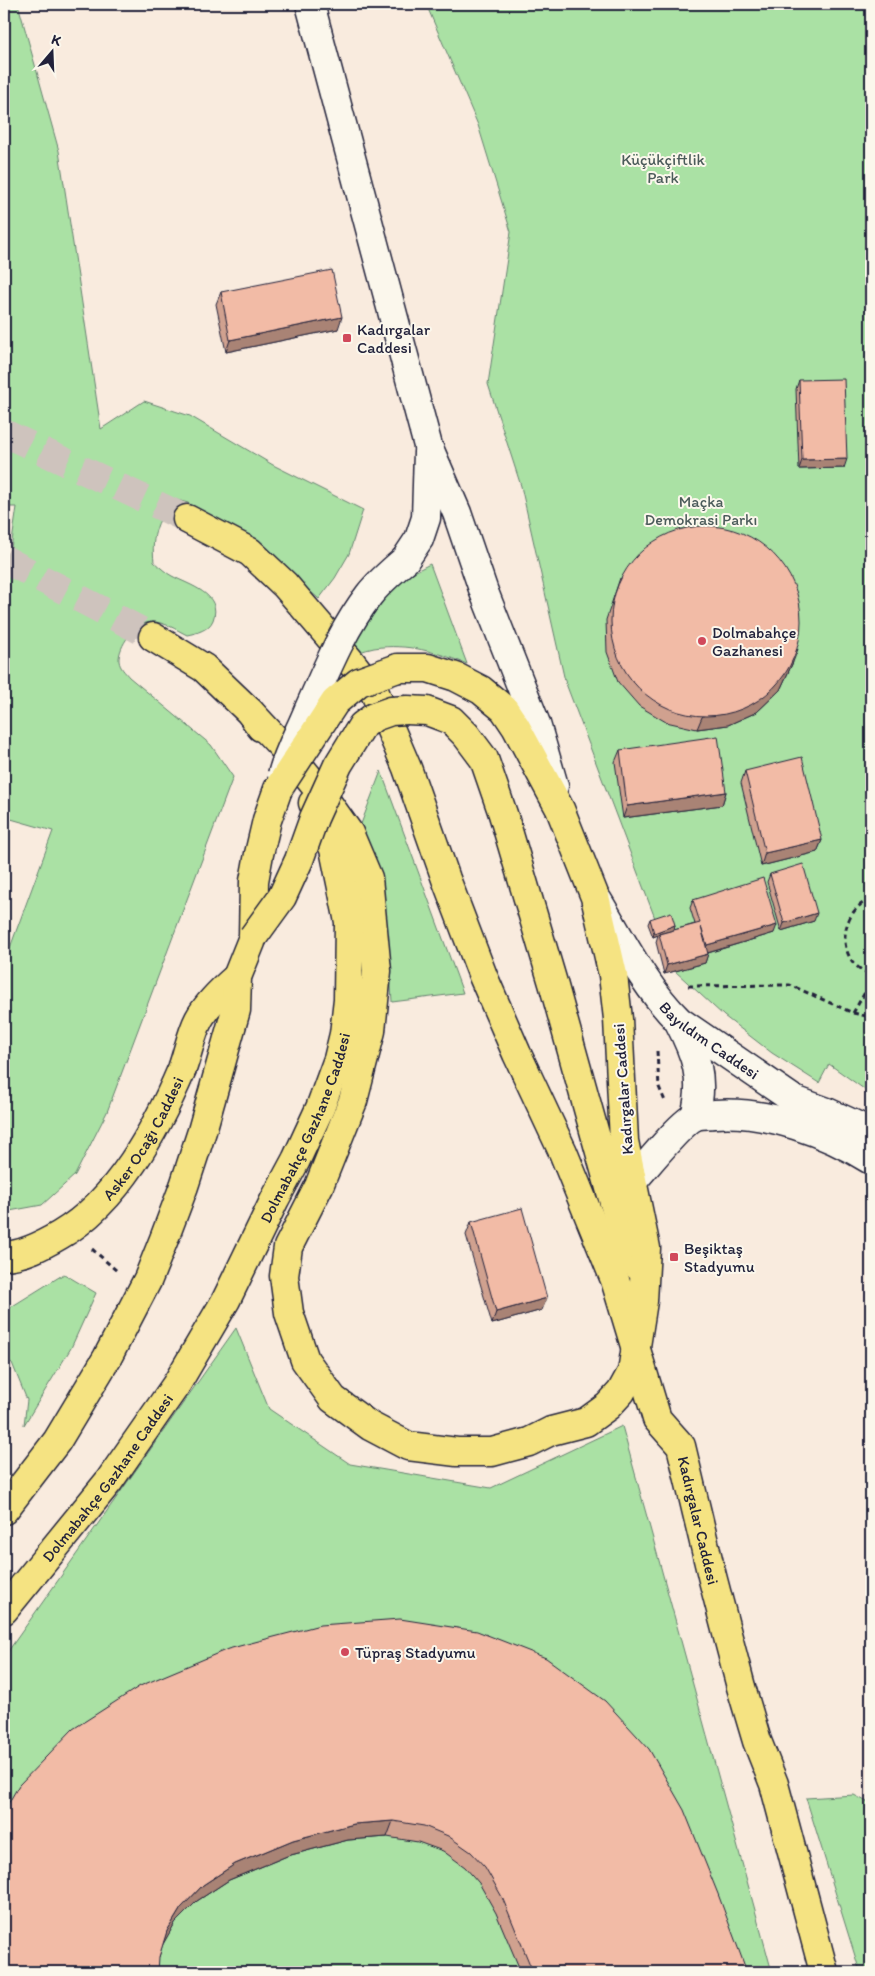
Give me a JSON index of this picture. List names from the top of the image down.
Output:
{
  "streets": {
    "main road": [
      "Bayıldım Caddesi",
      "Kadırgalar Caddesi",
      "Dolmabahçe Gazhane Caddesi",
      "Asker Ocağı Caddesi"
    ]
  },
  "crossings": [
    ["Bayıldım Caddesi", "Kadırgalar Caddesi"]
  ],
  "parks": ["Küçükçiftlik Park", "Maçka Demokrasi Parkı"],
  "places": {
    "transit": ["Kadırgalar Caddesi", "Beşiktaş Stadyumu"],
    "other": ["Dolmabahçe Gazhanesi", "Tüpraş Stadyumu"]
  },
  "north": "top"
}
